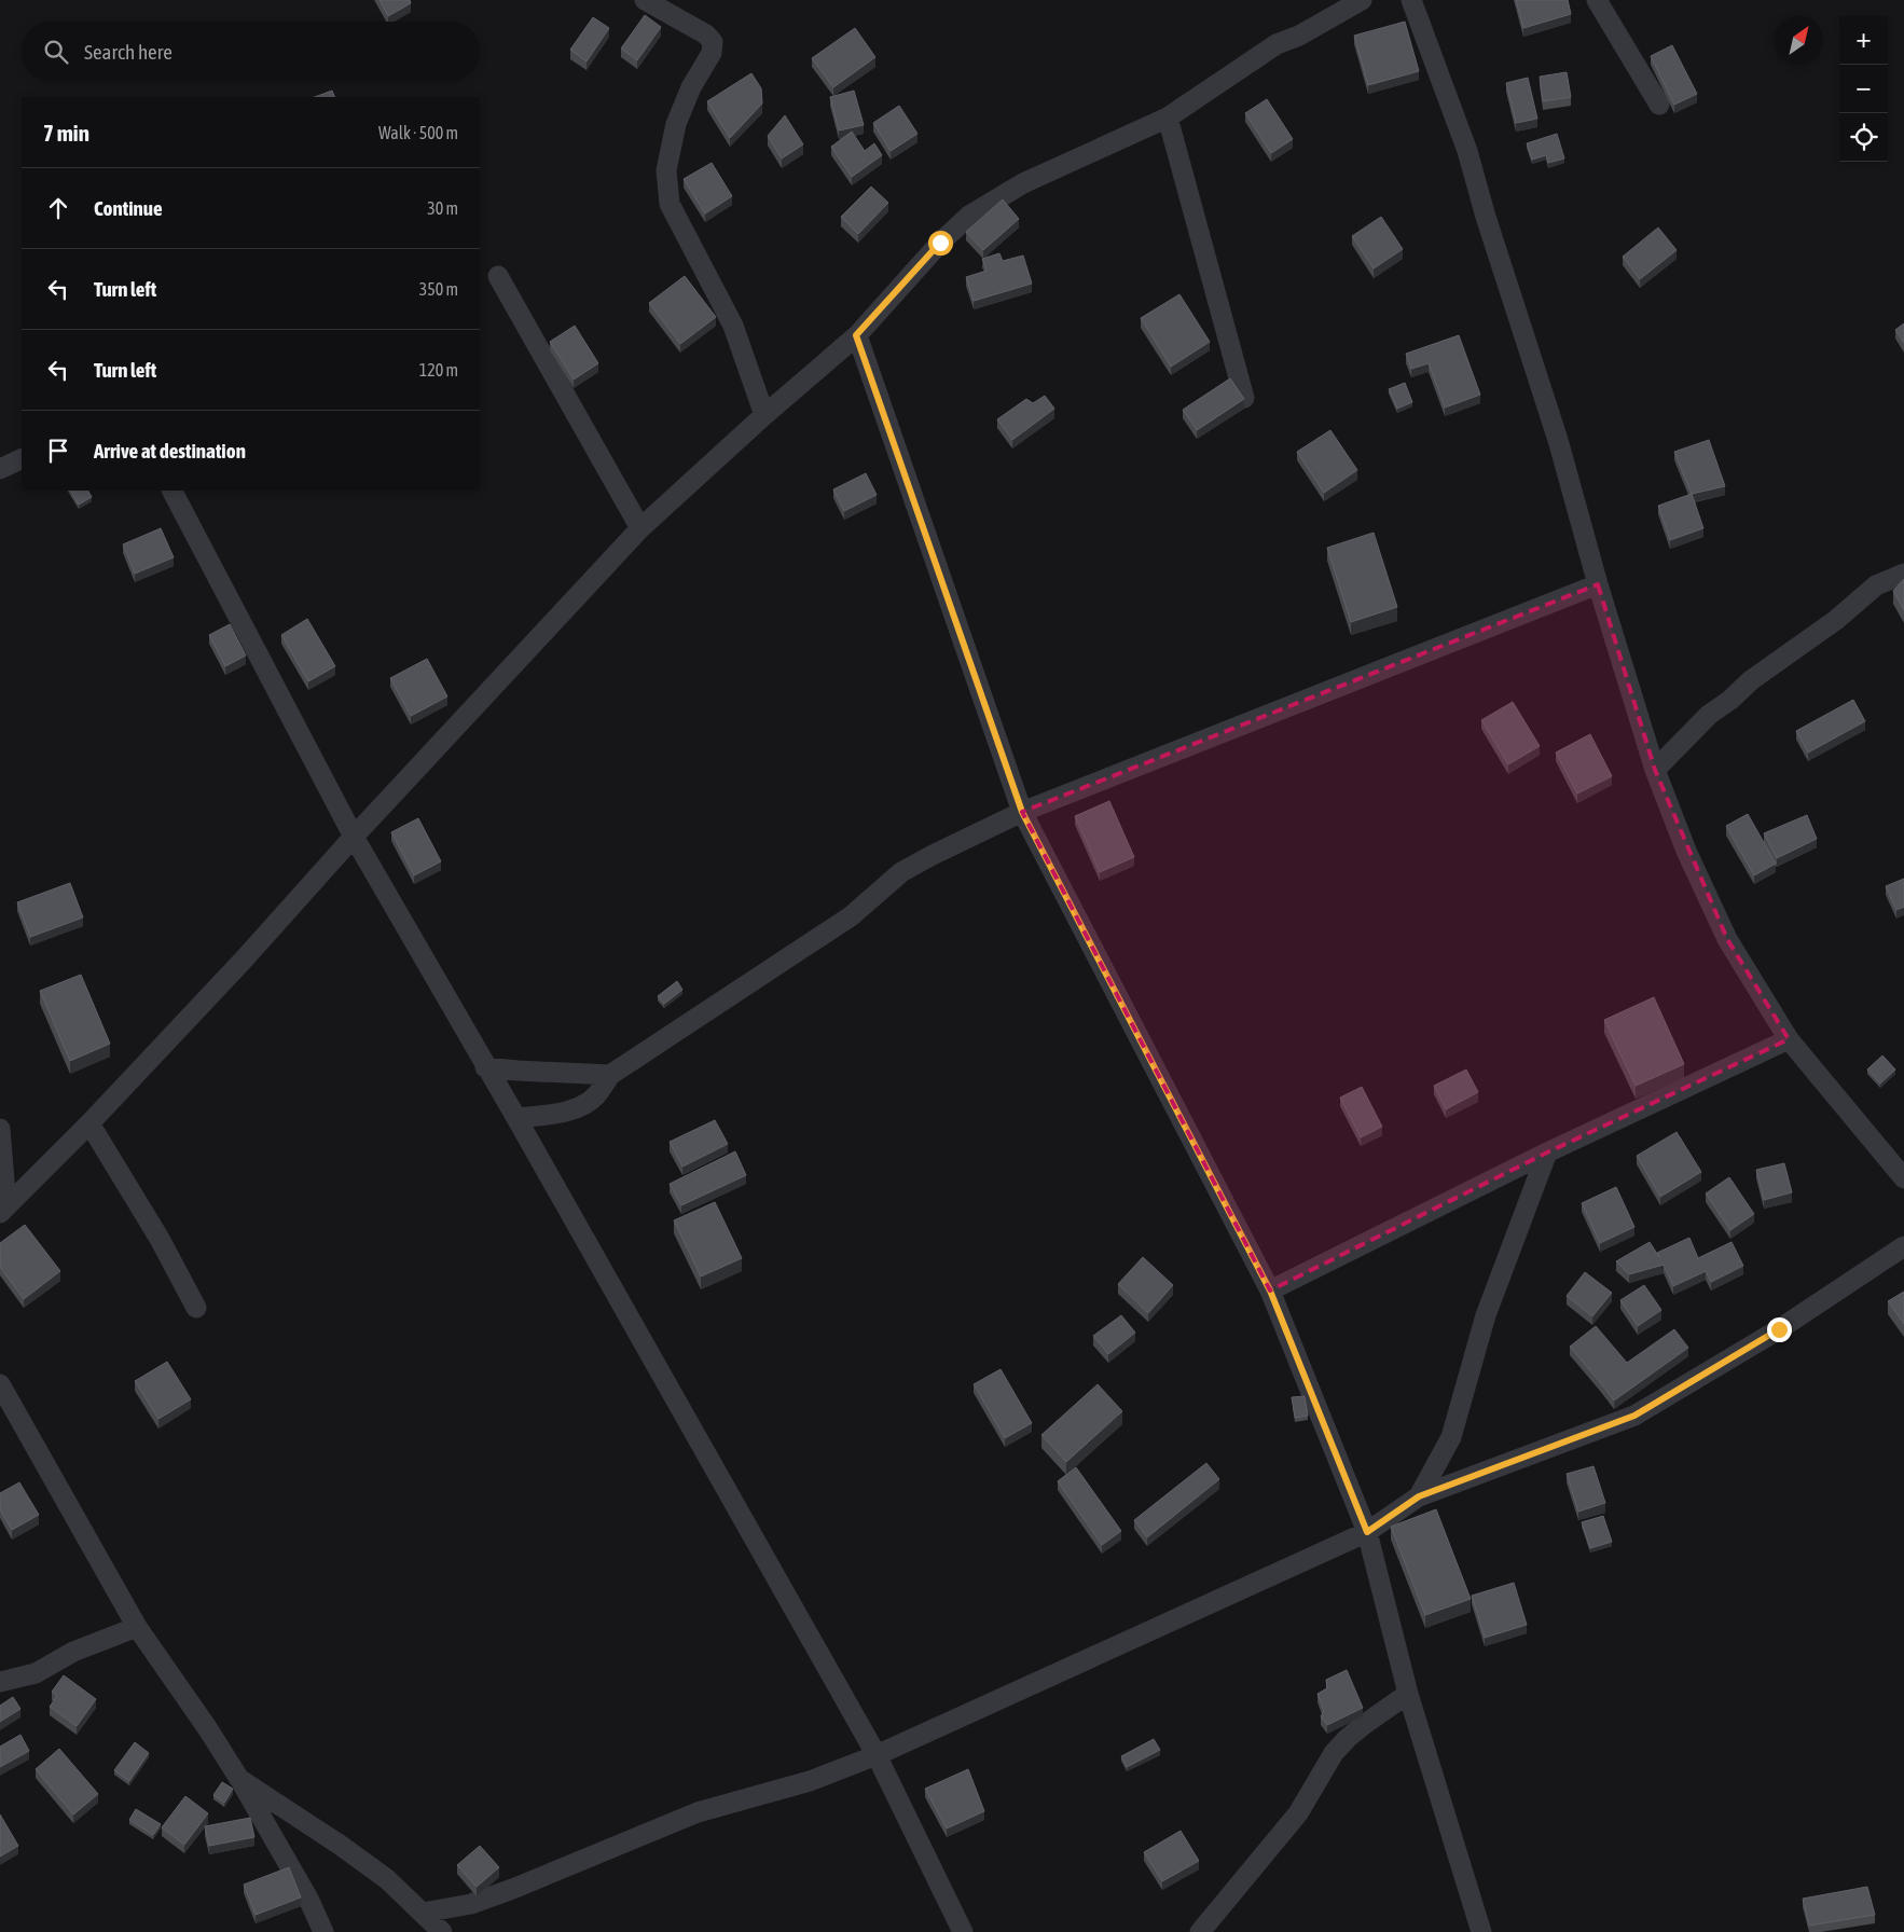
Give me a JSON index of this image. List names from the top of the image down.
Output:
{
  "north": "top right",
  "page": {
    "map_buttons": ["+", "−"],
    "search": "Search here",
    "heading": ["7 min", "Walk · 500 m"],
    "list": [
      ["Continue", "30 m"],
      ["Turn left", "350 m"],
      ["Turn left", "120 m"],
      "Arrive at destination"
    ]
  }
}
